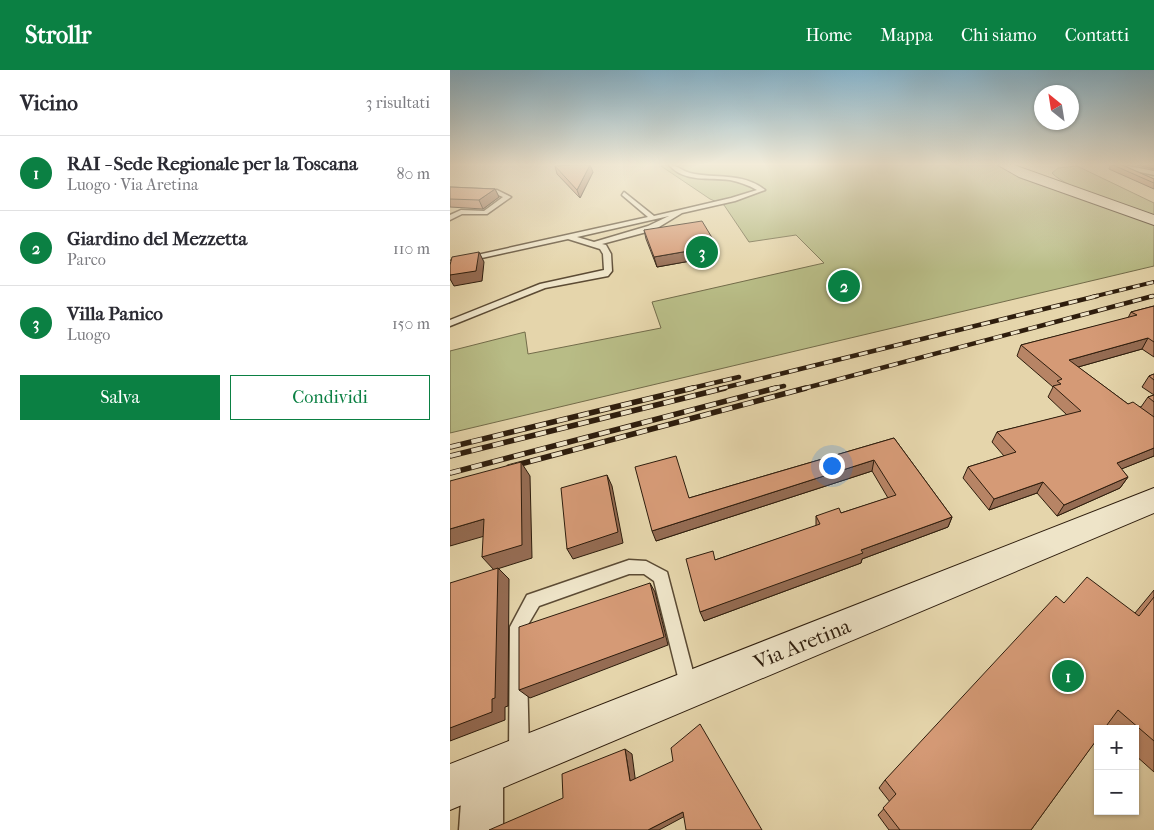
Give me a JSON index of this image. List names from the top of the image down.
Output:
{
  "streets": {
    "main road": ["Via Aretina"]
  },
  "north": "top left",
  "page": {
    "header": "Strollr",
    "nav": [
      "Home",
      "Mappa",
      "Chi siamo",
      "Contatti"
    ],
    "heading": ["Vicino", "3 risultati"],
    "list": [
      {
        "mark": "1",
        "name": "RAI - Sede Regionale per la Toscana",
        "note": "Luogo · Via Aretina",
        "value": "80 m"
      },
      {
        "mark": "2",
        "name": "Giardino del Mezzetta",
        "note": "Parco",
        "value": "110 m"
      },
      {
        "mark": "3",
        "name": "Villa Panico",
        "note": "Luogo",
        "value": "150 m"
      }
    ],
    "pins": ["3", "2", "1"],
    "buttons": ["Salva", "Condividi"],
    "map_buttons": ["+", "−"]
  }
}
